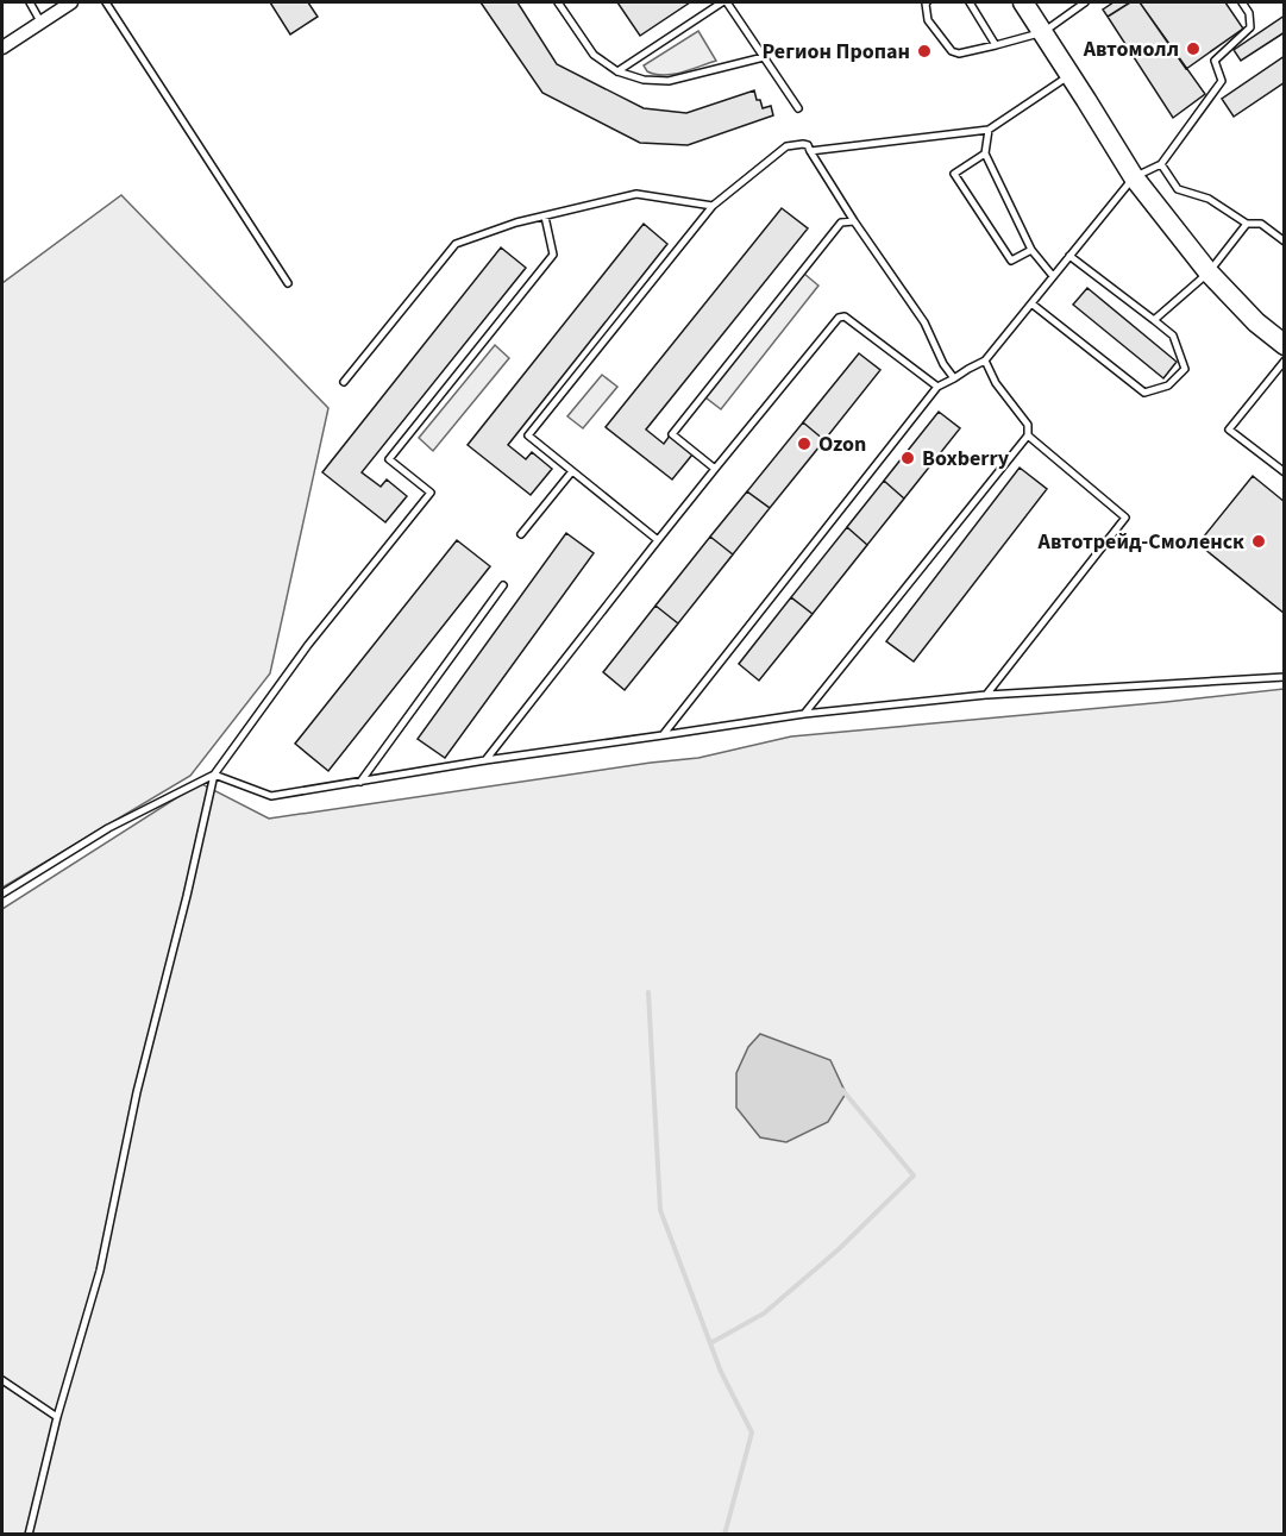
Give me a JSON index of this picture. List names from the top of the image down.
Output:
{
  "places": [
    "Автомолл",
    "Регион Пропан",
    "Ozon",
    "Boxberry",
    "Автотрейд-Смоленск"
  ]
}
